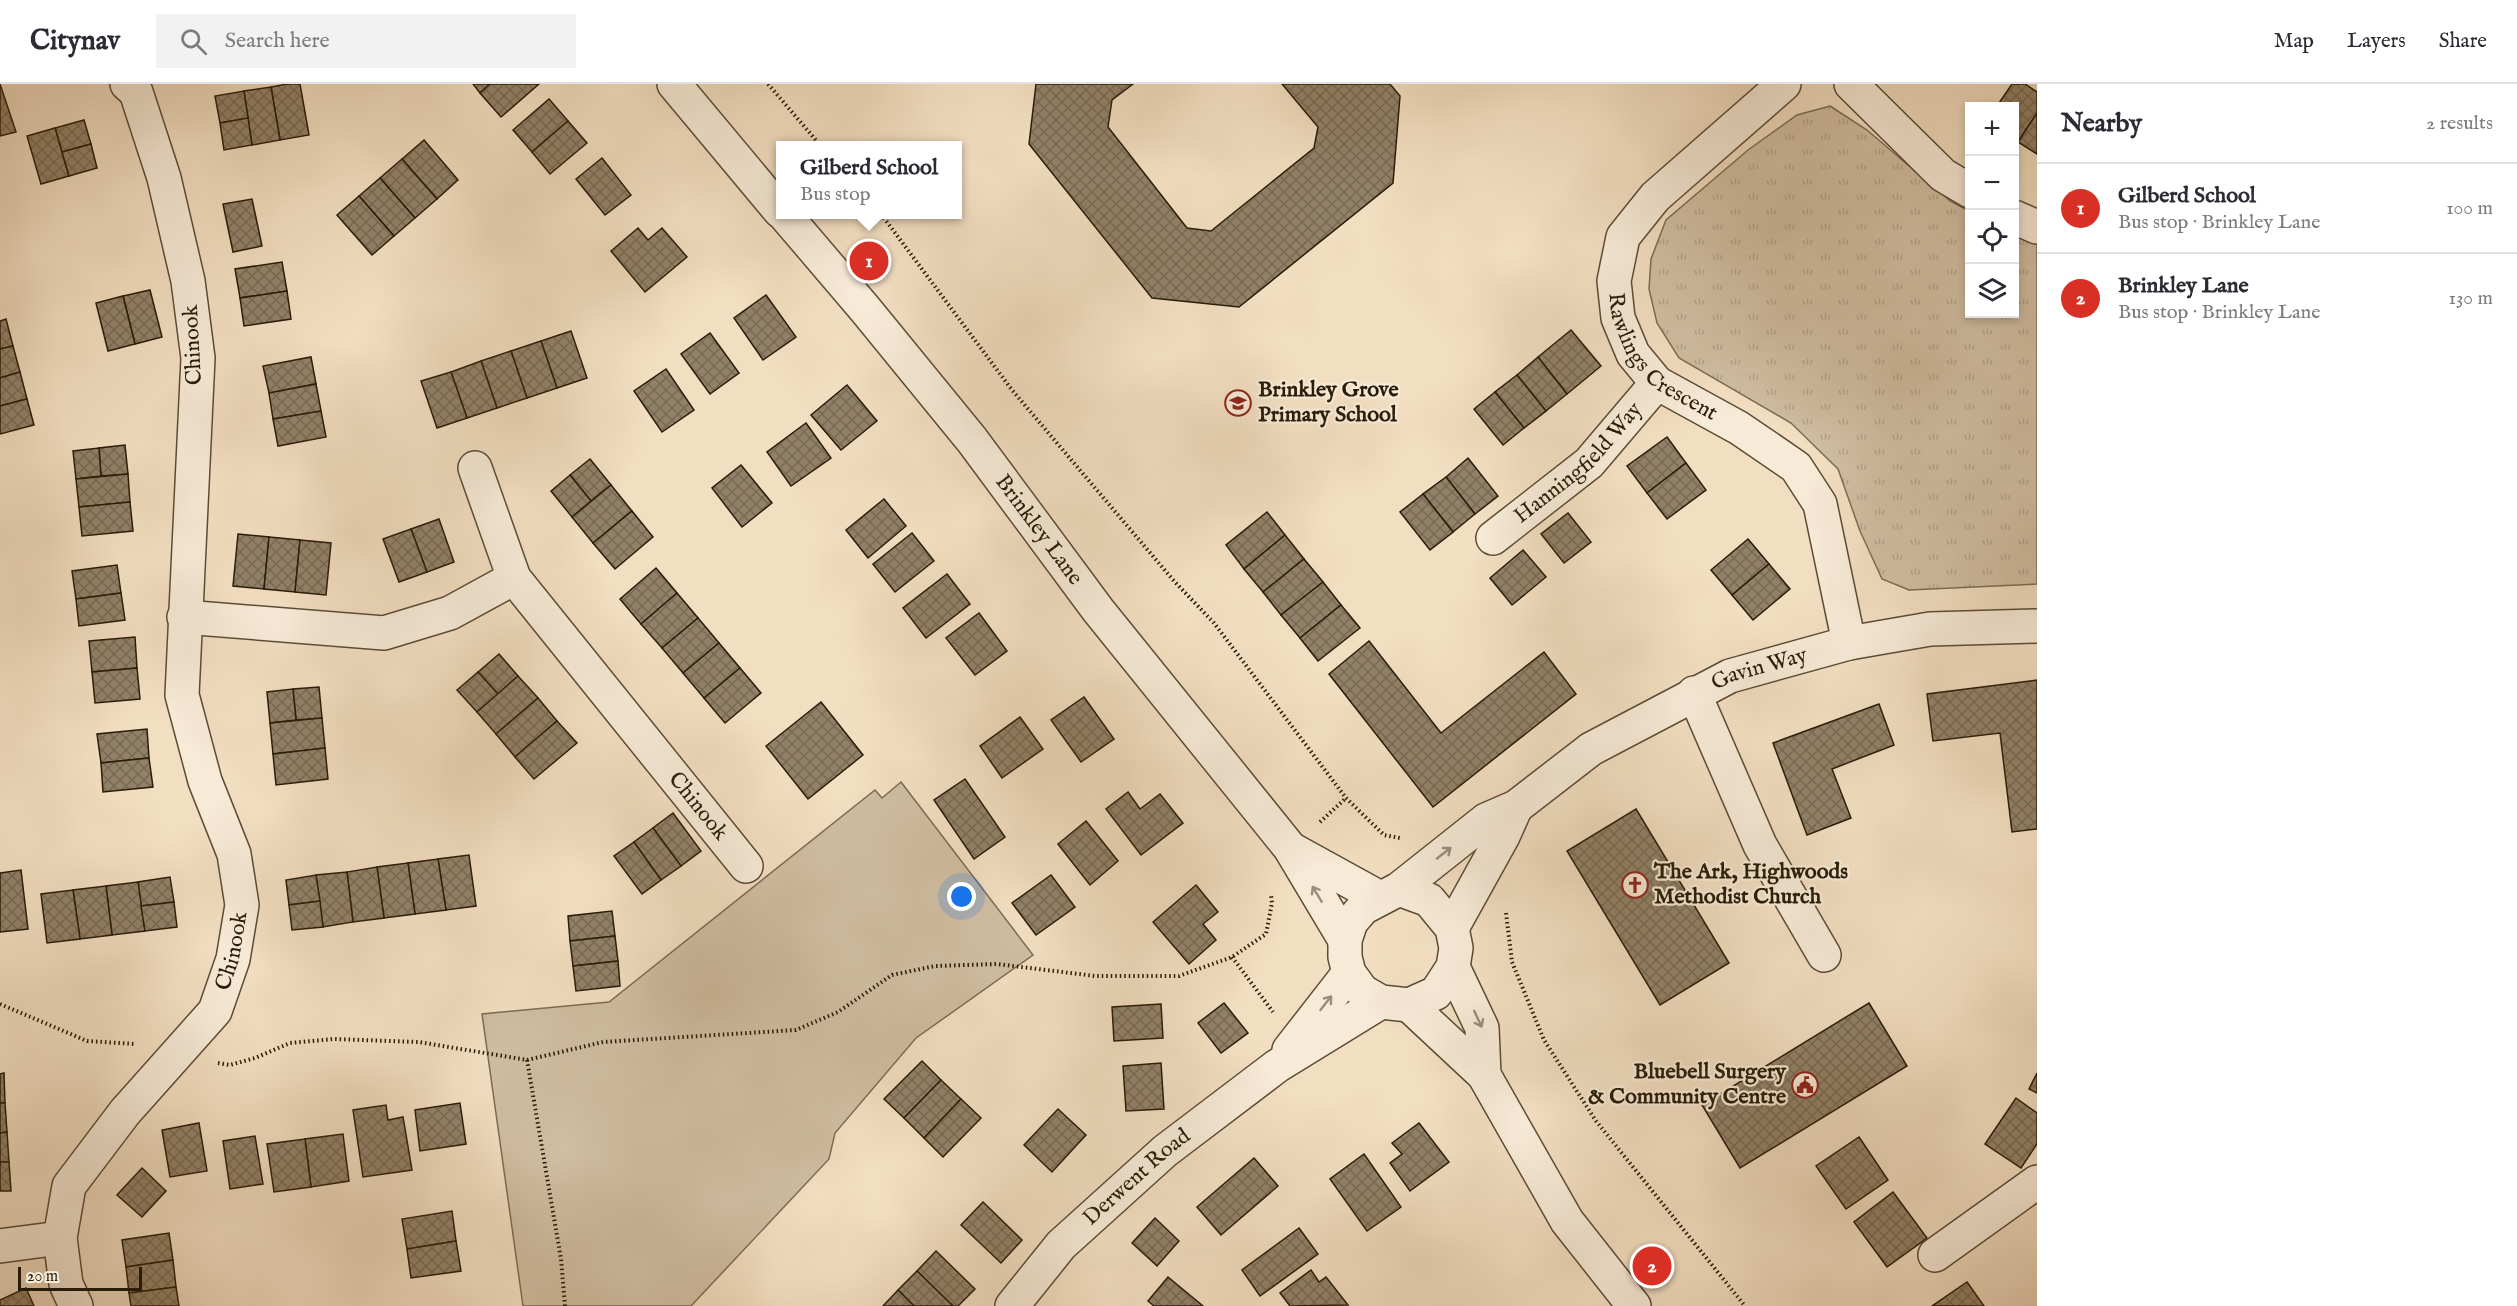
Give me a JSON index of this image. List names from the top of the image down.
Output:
{
  "streets": {
    "street": [
      "Chinook",
      "Rawlings Crescent",
      "Hanningfield Way",
      "Brinkley Lane",
      "Gavin Way",
      "Derwent Road"
    ]
  },
  "crossings": [
    ["Rawlings Crescent", "Hanningfield Way"],
    ["Rawlings Crescent", "Gavin Way"],
    ["Brinkley Lane", "Derwent Road"]
  ],
  "places": {
    "school or university": ["Brinkley Grove Primary School"],
    "church": ["The Ark, Highwoods Methodist Church"],
    "public building": ["Bluebell Surgery & Community Centre"]
  },
  "scale_bar": "20 m",
  "page": {
    "header": "Citynav",
    "search": "Search here",
    "nav": ["Map", "Layers", "Share"],
    "heading": ["Nearby", "2 results"],
    "map_buttons": ["+", "−"],
    "popup": ["Gilberd School", "Bus stop"],
    "list": [
      {
        "mark": "1",
        "name": "Gilberd School",
        "note": "Bus stop · Brinkley Lane",
        "value": "100 m"
      },
      {
        "mark": "2",
        "name": "Brinkley Lane",
        "note": "Bus stop · Brinkley Lane",
        "value": "130 m"
      }
    ],
    "pins": ["1", "2"],
    "scale": "20 m"
  }
}
